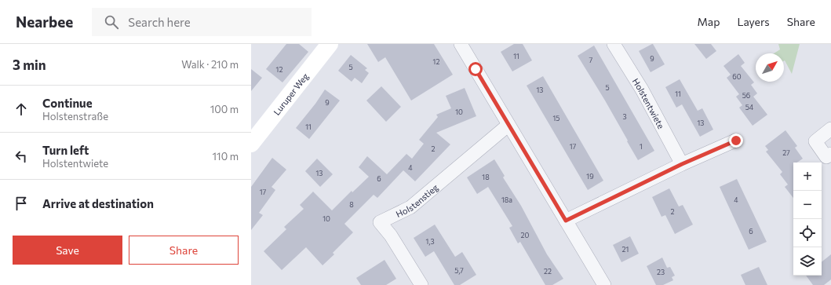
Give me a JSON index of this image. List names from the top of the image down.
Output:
{
  "streets": {
    "street": ["Luruper Weg", "Holstentwiete", "Holstenstieg"]
  },
  "house_numbers": [
    "11",
    "9",
    "7",
    "12",
    "5",
    "12",
    "60",
    "5",
    "13",
    "11",
    "56",
    "9",
    "54",
    "10",
    "3",
    "15",
    "13",
    "11",
    "17",
    "1",
    "2",
    "27",
    "4",
    "13",
    "19",
    "18",
    "6",
    "17",
    "18a",
    "4",
    "8",
    "2",
    "10",
    "6",
    "20",
    "1,3",
    "21",
    "5,7",
    "22",
    "23"
  ],
  "north": "top right",
  "page": {
    "header": "Nearbee",
    "search": "Search here",
    "nav": ["Map", "Layers", "Share"],
    "heading": ["3 min", "Walk · 210 m"],
    "list": [
      ["Continue", "Holstenstraße", "100 m"],
      ["Turn left", "Holstentwiete", "110 m"],
      "Arrive at destination"
    ],
    "map_buttons": ["+", "−"],
    "buttons": ["Save", "Share"]
  }
}
